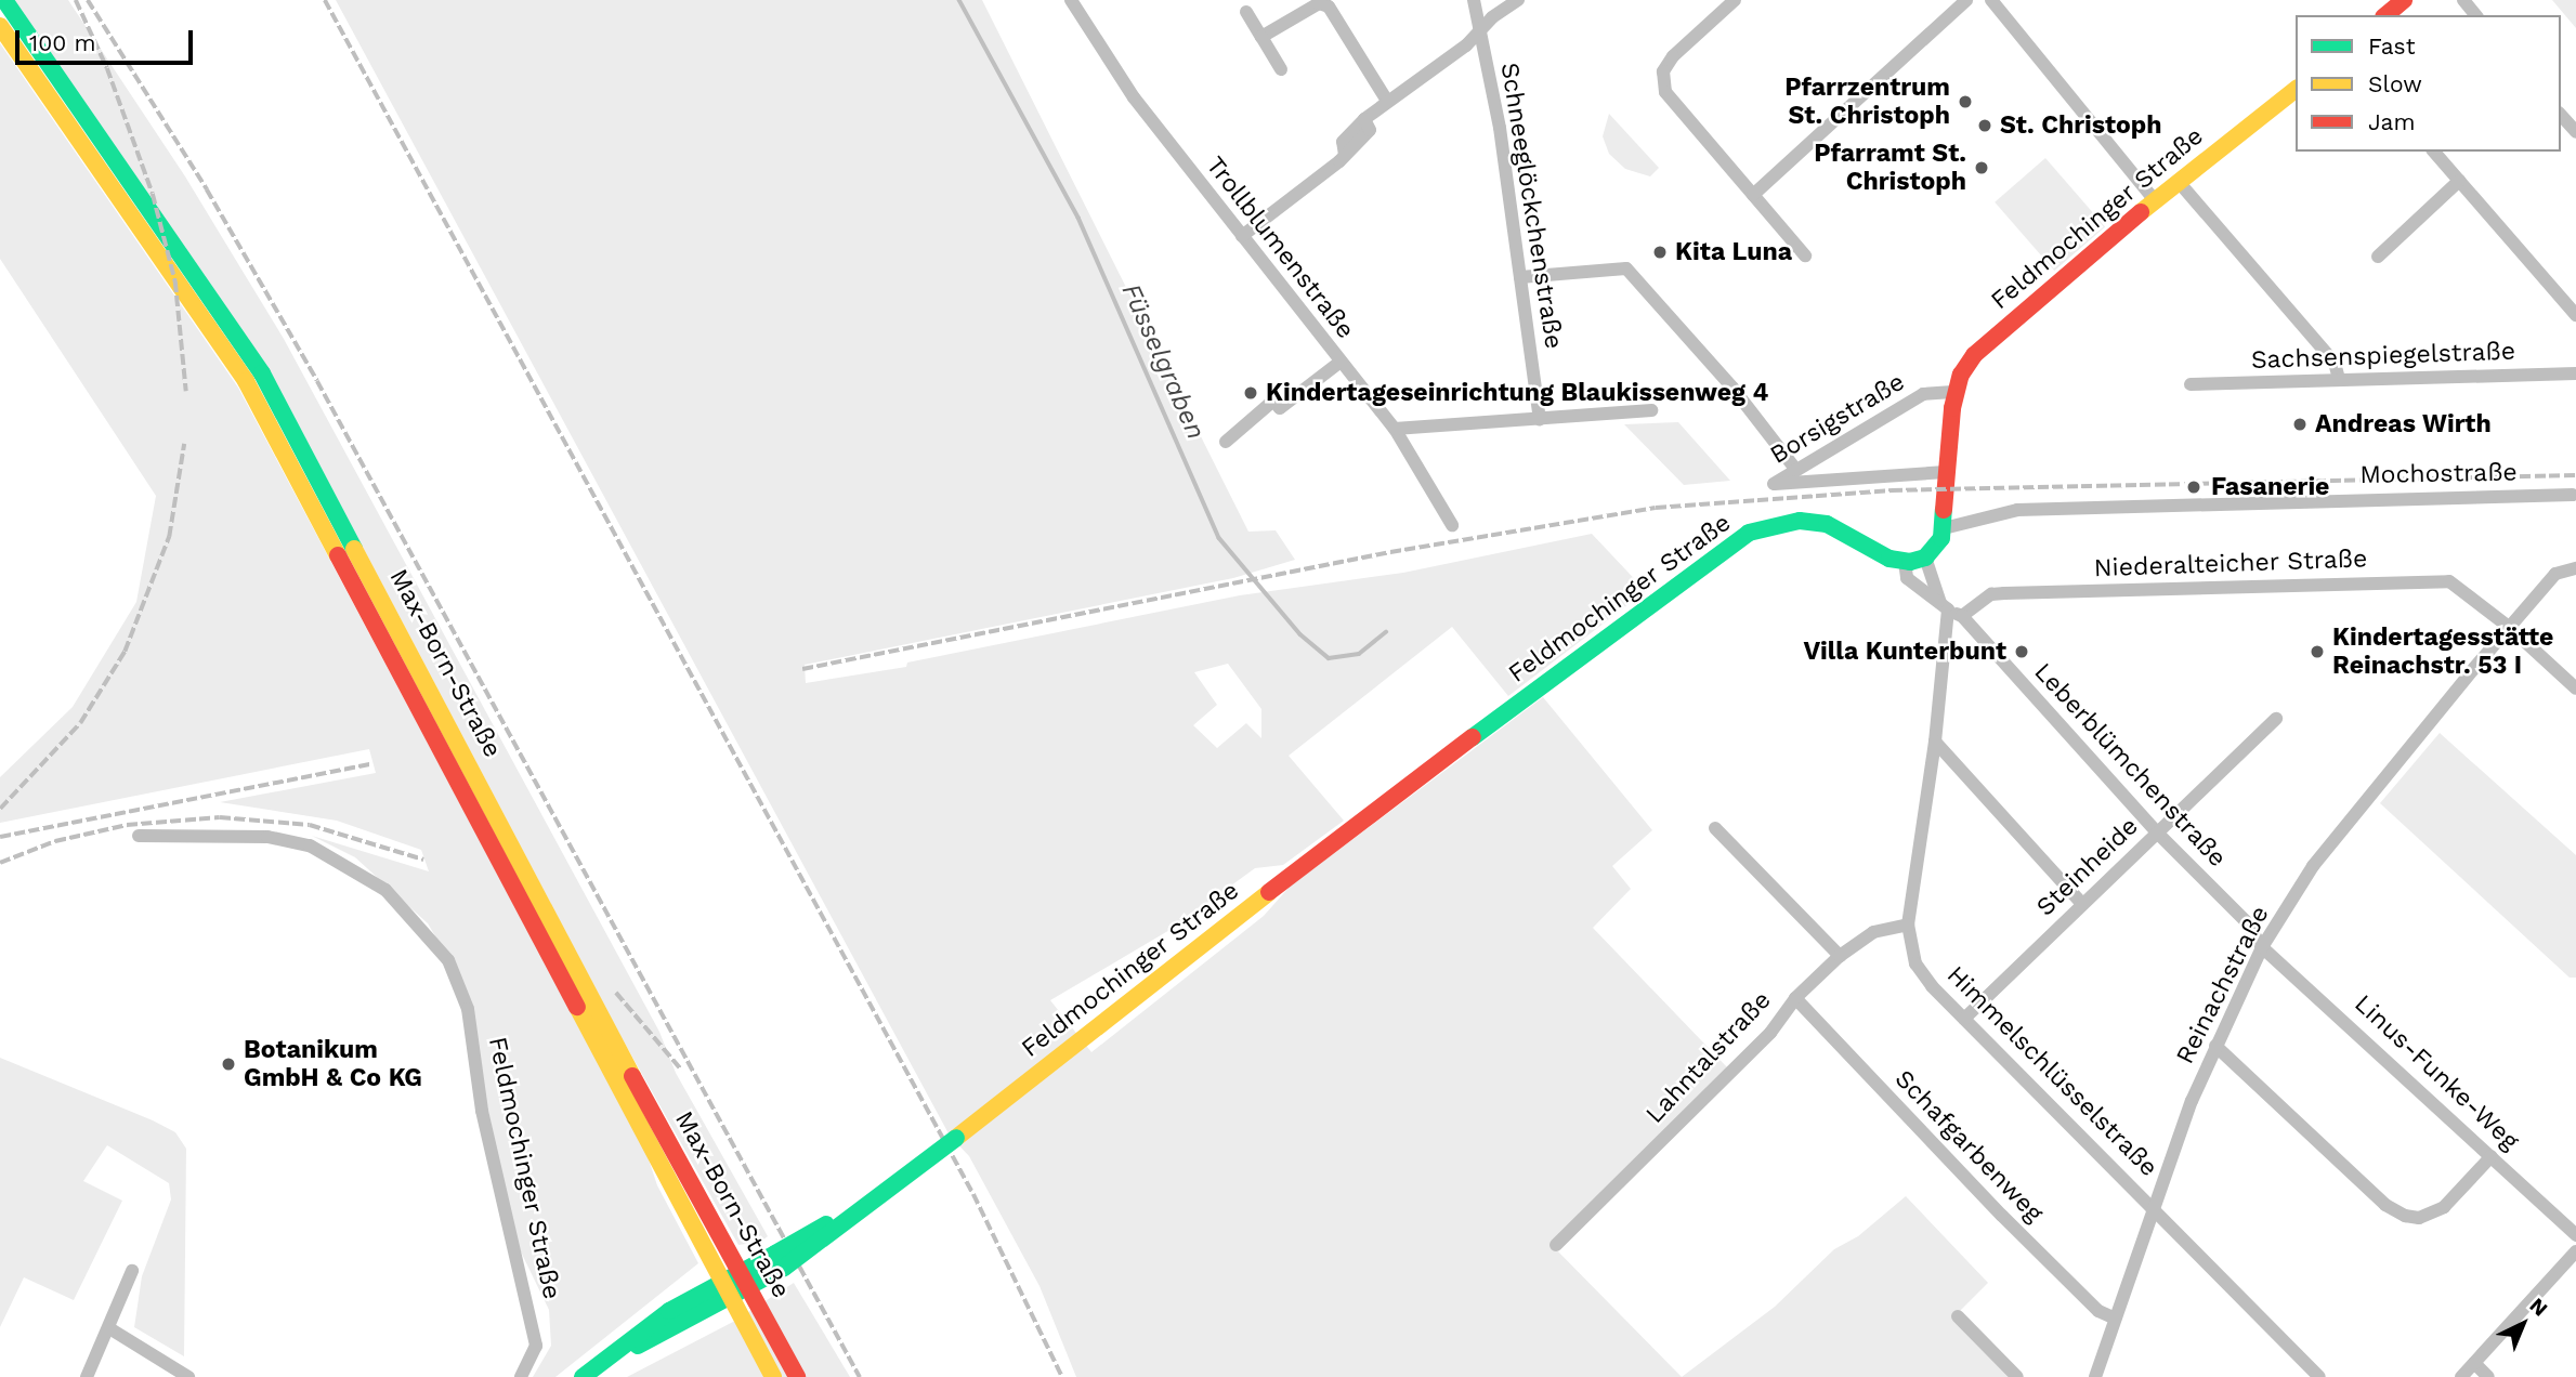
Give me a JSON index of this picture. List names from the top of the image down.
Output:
{
  "streets": {
    "main road": ["Feldmochinger Straße", "Max-Born-Straße"],
    "street": [
      "Schneeglöckchenstraße",
      "Trollblumenstraße",
      "Sachsenspiegelstraße",
      "Borsigstraße",
      "Mochostraße",
      "Niederalteicher Straße",
      "Leberblümchenstraße",
      "Steinheide",
      "Reinachstraße",
      "Lahntalstraße",
      "Himmelschlüsselstraße",
      "Linus-Funke-Weg",
      "Schafgarbenweg"
    ]
  },
  "crossings": [
    ["Feldmochinger Straße", "Borsigstraße"],
    ["Feldmochinger Straße", "Mochostraße"],
    ["Feldmochinger Straße", "Max-Born-Straße"],
    ["Niederalteicher Straße", "Leberblümchenstraße"],
    ["Niederalteicher Straße", "Reinachstraße"],
    ["Leberblümchenstraße", "Steinheide"],
    ["Leberblümchenstraße", "Reinachstraße"],
    ["Leberblümchenstraße", "Linus-Funke-Weg"],
    ["Steinheide", "Himmelschlüsselstraße"],
    ["Reinachstraße", "Himmelschlüsselstraße"],
    ["Reinachstraße", "Linus-Funke-Weg"],
    ["Reinachstraße", "Schafgarbenweg"],
    ["Lahntalstraße", "Himmelschlüsselstraße"],
    ["Lahntalstraße", "Schafgarbenweg"]
  ],
  "water": ["Füsselgraben"],
  "places": [
    "Pfarrzentrum St. Christoph",
    "St. Christoph",
    "Pfarramt St. Christoph",
    "Kita Luna",
    "Kindertageseinrichtung Blaukissenweg 4",
    "Andreas Wirth",
    "Fasanerie",
    "Villa Kunterbunt",
    "Kindertagesstätte Reinachstr. 53 I",
    "Botanikum GmbH & Co KG"
  ],
  "legend": ["Fast", "Slow", "Jam"],
  "scale_bar": "100 m",
  "north": "top right"
}
